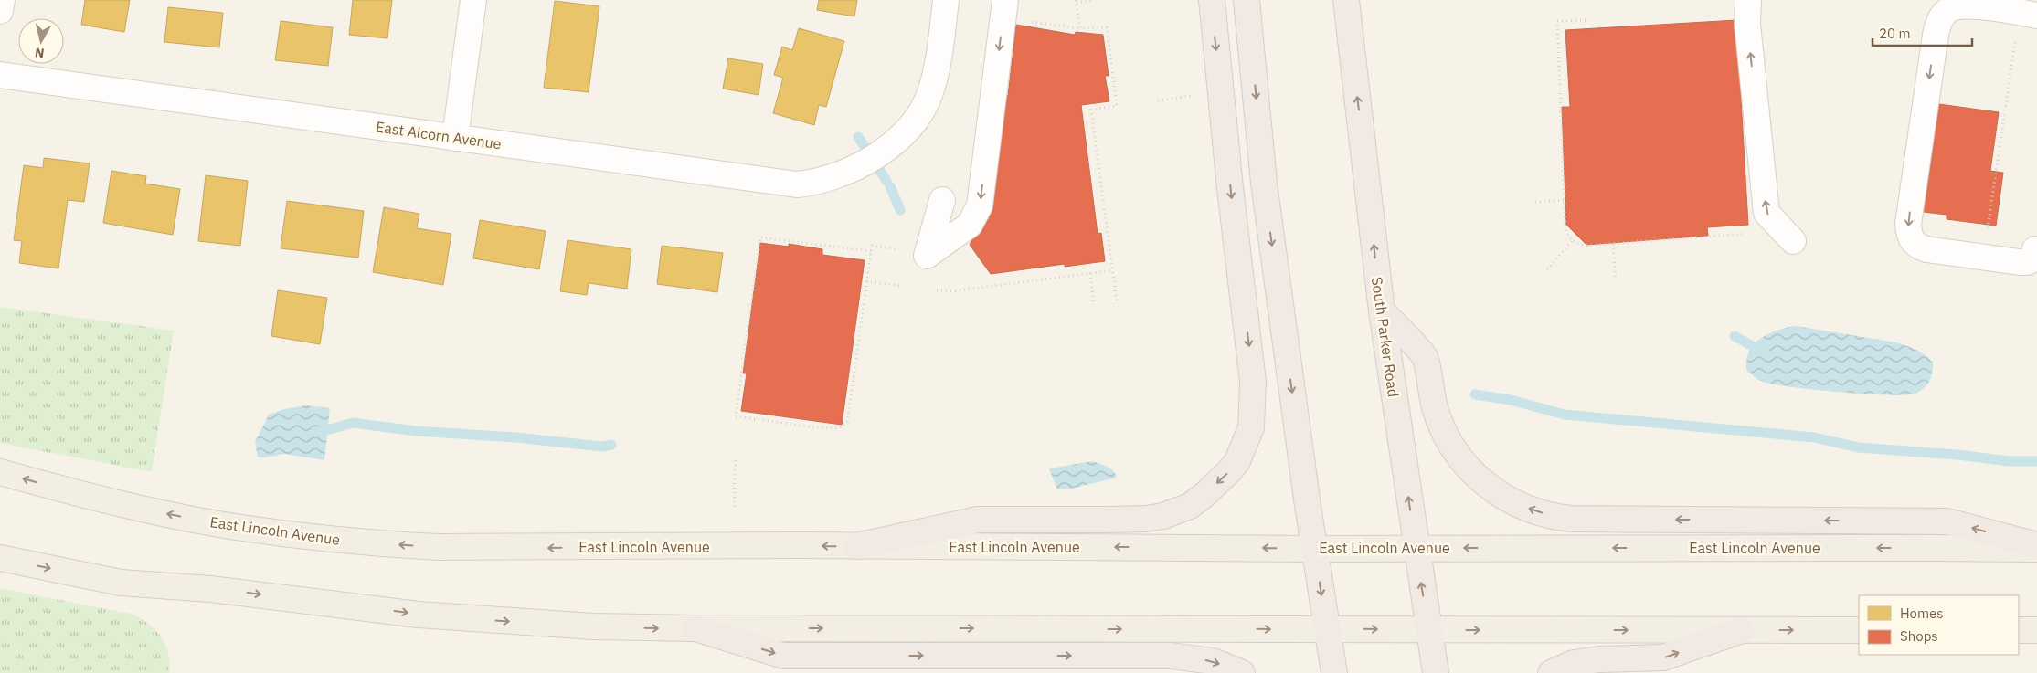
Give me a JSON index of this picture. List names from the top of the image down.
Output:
{
  "streets": {
    "highway": ["South Parker Road"],
    "main road": ["East Lincoln Avenue"],
    "street": ["East Alcorn Avenue"]
  },
  "crossings": [
    ["South Parker Road", "East Lincoln Avenue"]
  ],
  "legend": ["Homes", "Shops"],
  "scale_bar": "20 m",
  "north": "bottom"
}
